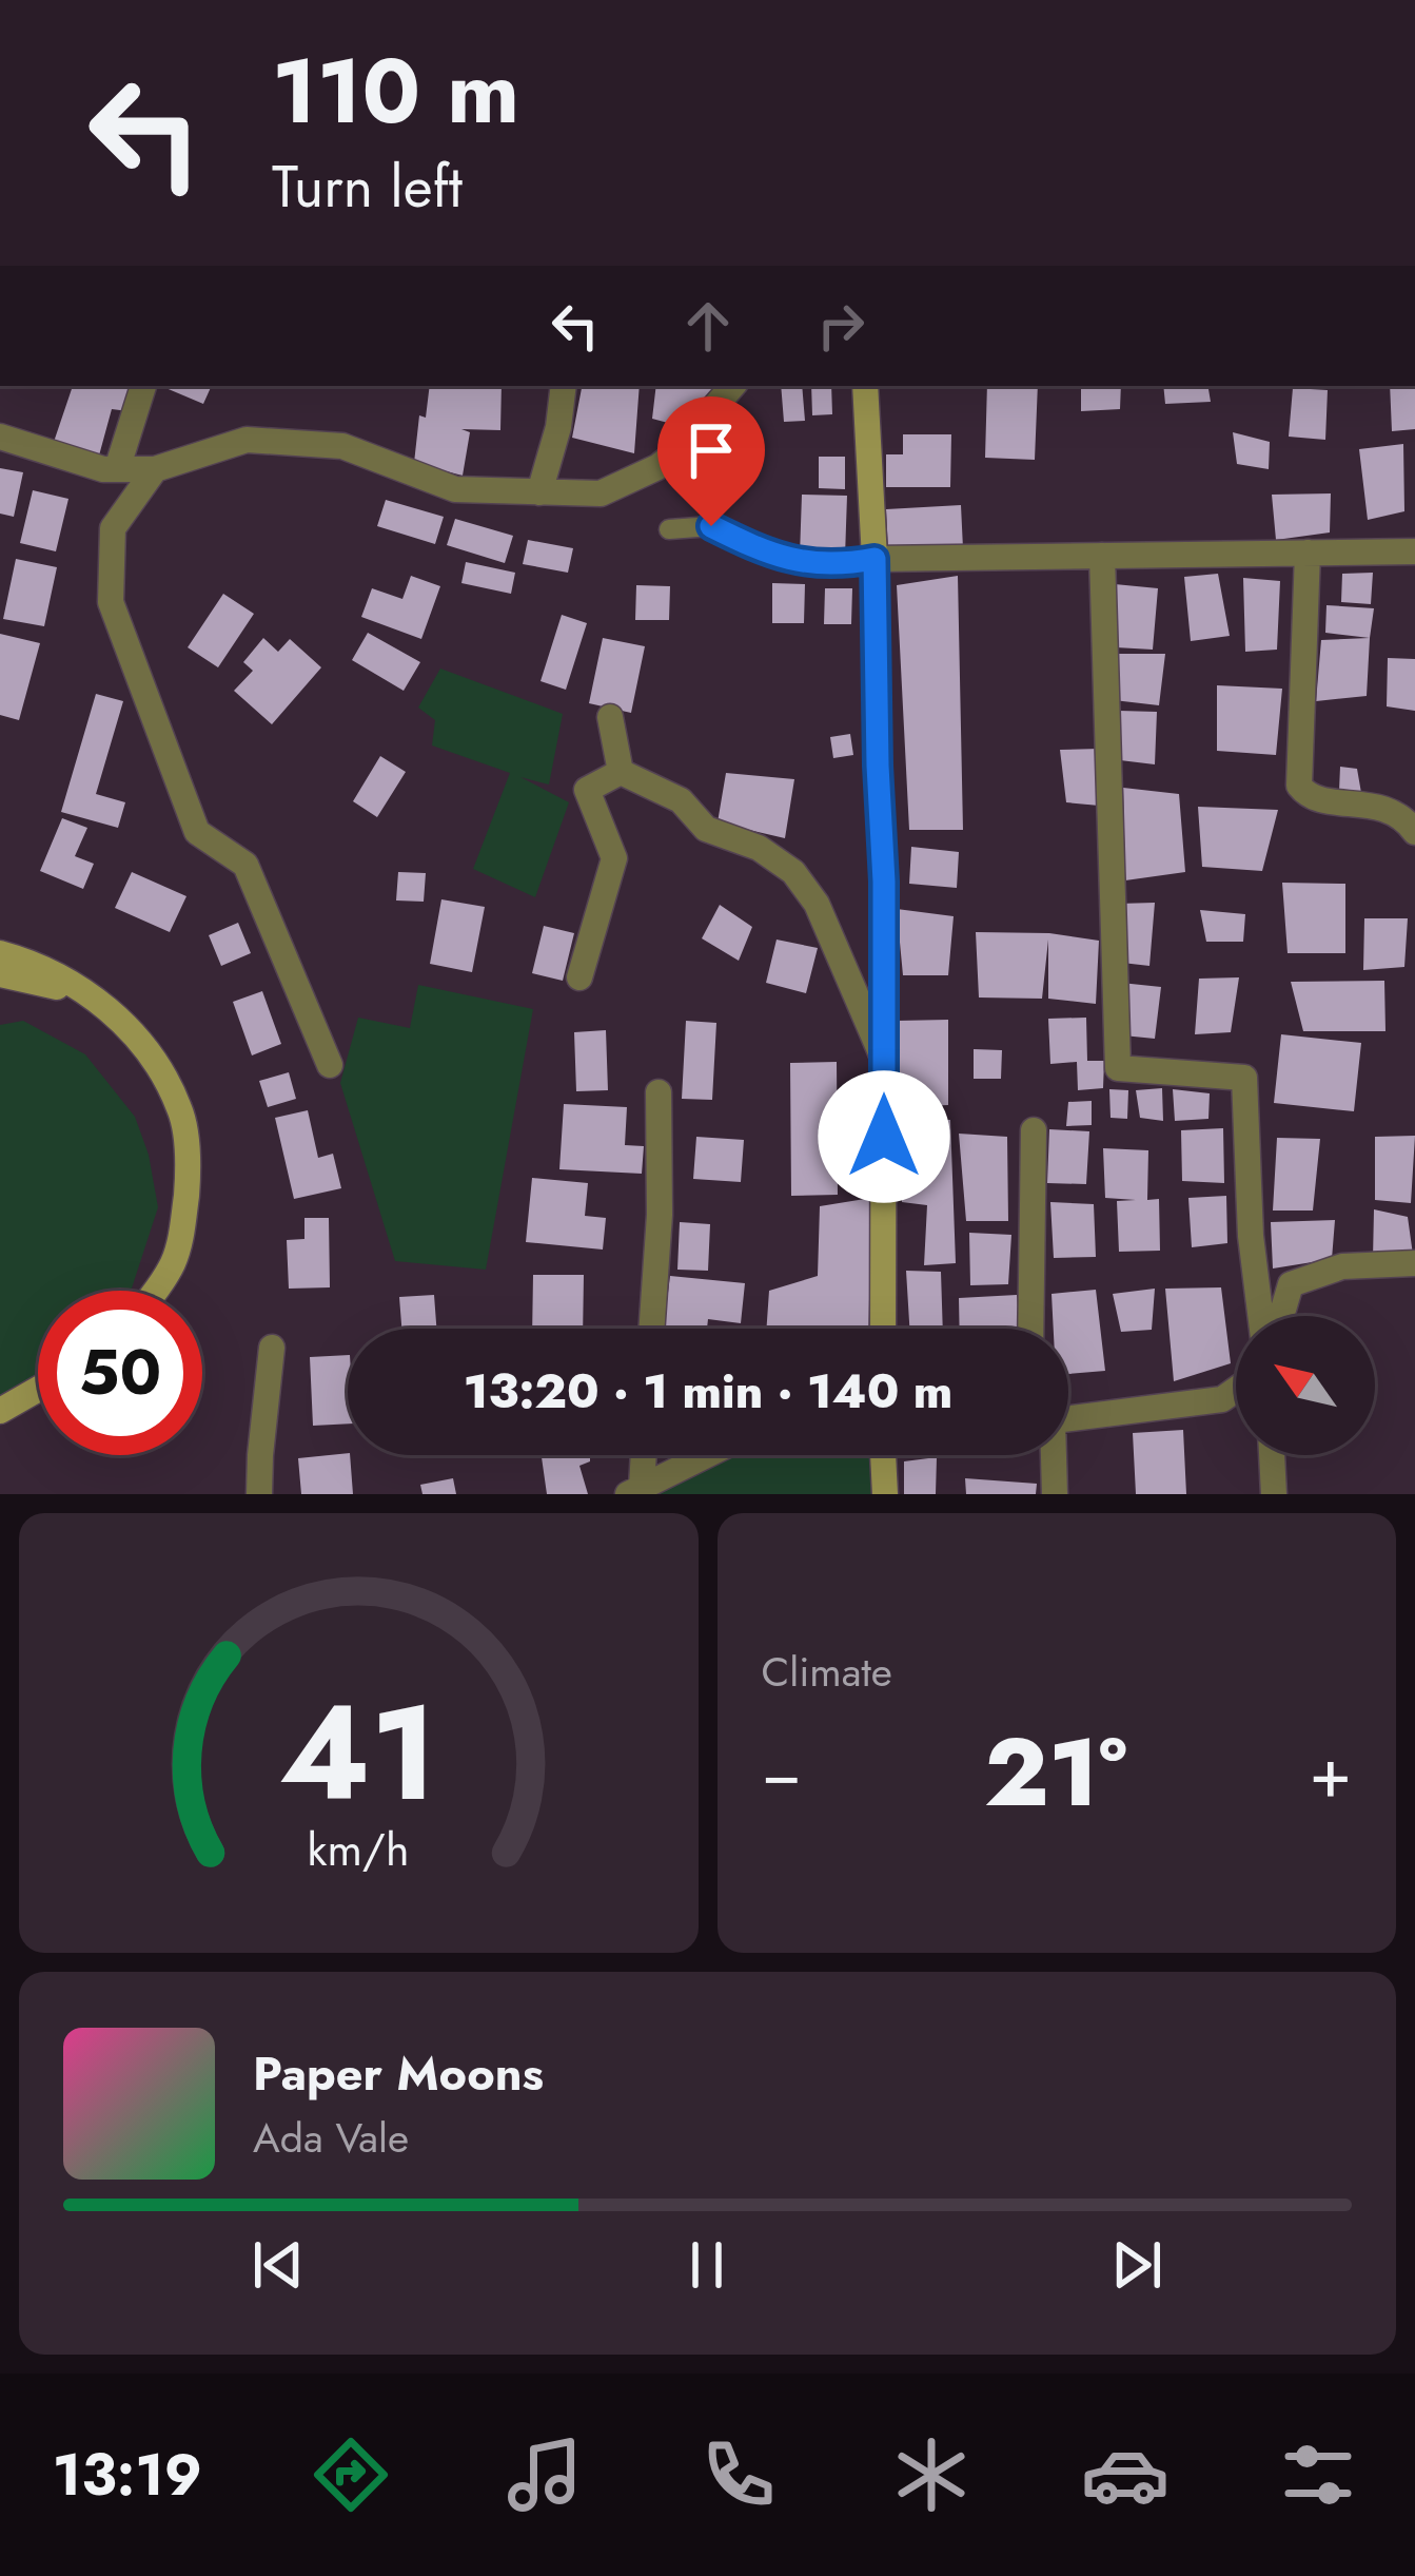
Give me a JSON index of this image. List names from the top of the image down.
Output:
{
  "north": "top left",
  "page": {
    "turn": ["110 m", "Turn left"],
    "limit": "50",
    "trip": "13:20 · 1 min · 140 m",
    "tile": "Climate",
    "heat": ["−", "21°", "+"],
    "song": ["Paper Moons", "Ada Vale"],
    "tabs": "13:19",
    "gauge": ["41", "km/h"]
  }
}
